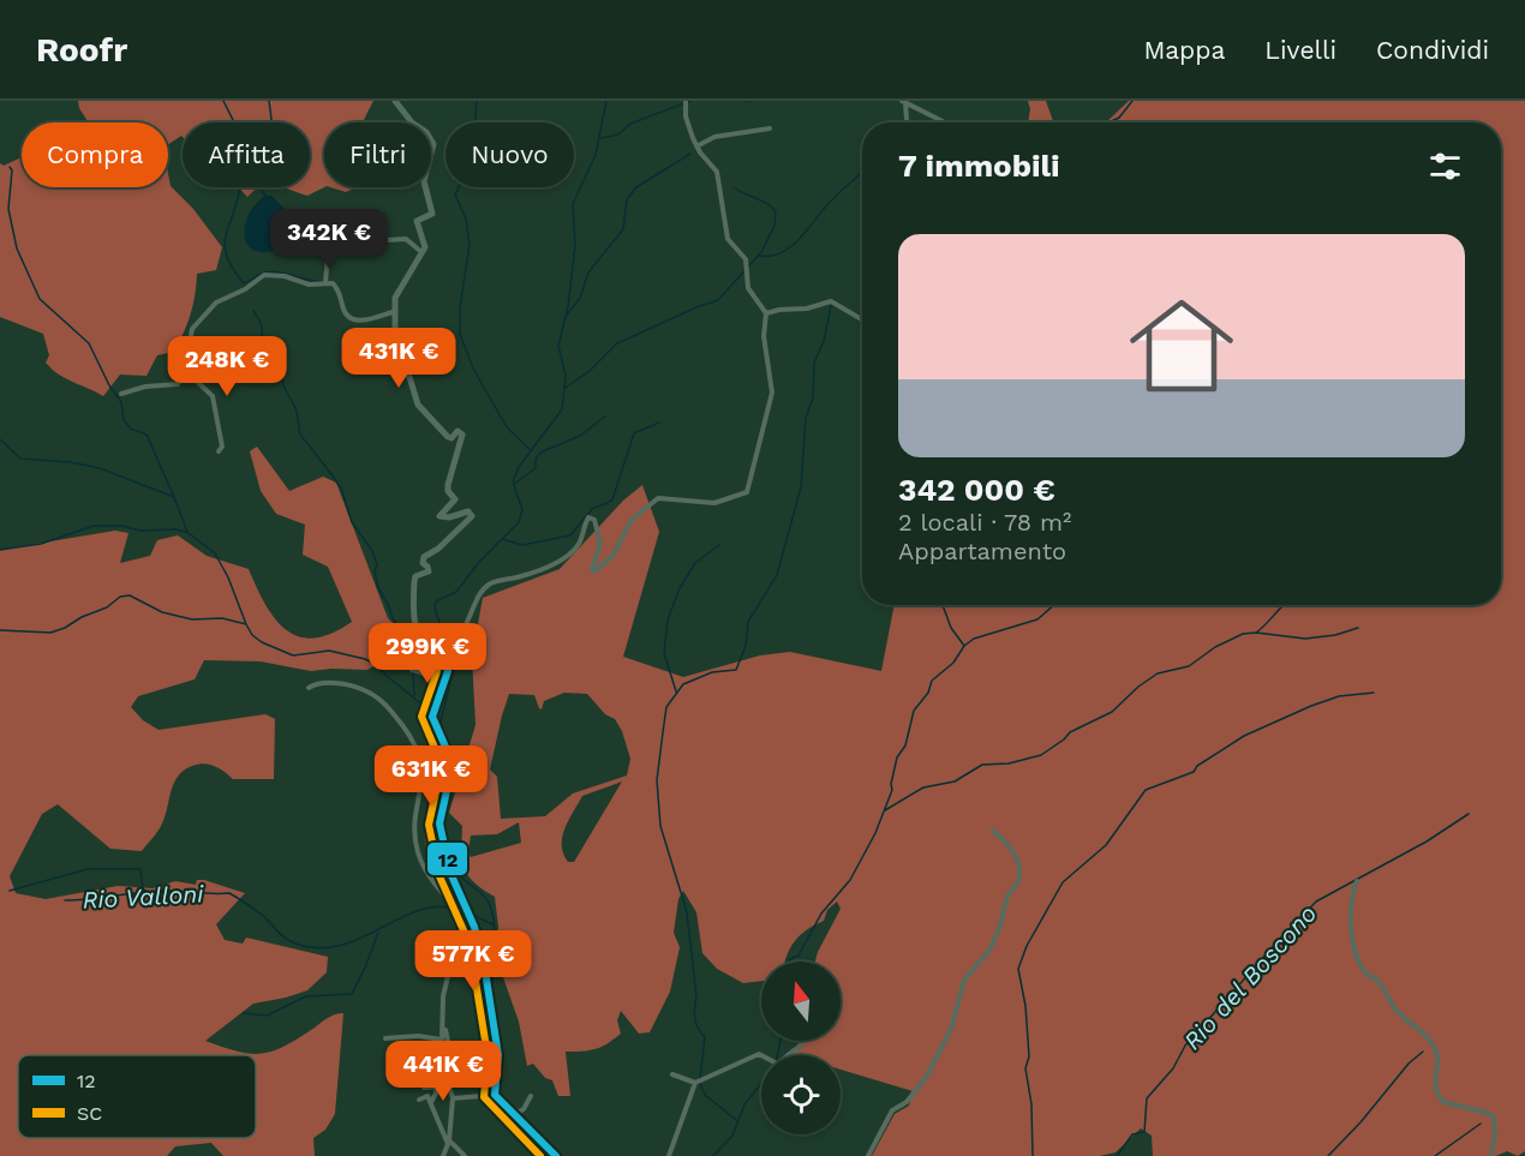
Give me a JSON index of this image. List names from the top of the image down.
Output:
{
  "water": ["Rio Valloni", "Rio del Boscono"],
  "lines": ["transit line 12", "transit line SC"],
  "legend": ["12", "SC"],
  "north": "top",
  "page": {
    "header": "Roofr",
    "nav": ["Mappa", "Livelli", "Condividi"],
    "chip": [
      "Compra",
      "Affitta",
      "Filtri",
      "Nuovo"
    ],
    "heading": "7 immobili",
    "price": [
      "342K €",
      "431K €",
      "248K €",
      "299K €",
      "631K €",
      "577K €",
      "441K €"
    ],
    "list": [
      {
        "name": "342 000 €",
        "note": "2 locali · 78 m² · Appartamento"
      }
    ]
  }
}
